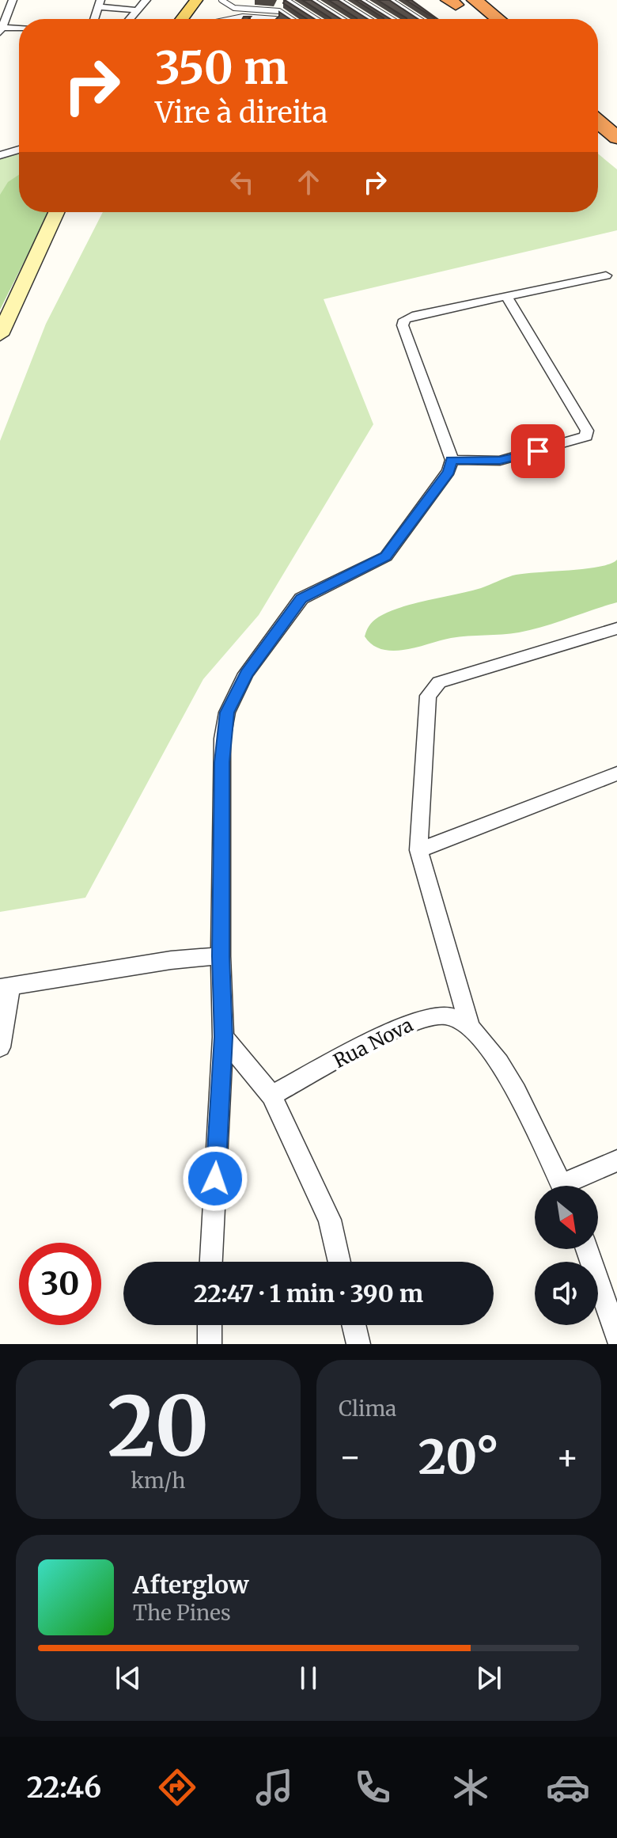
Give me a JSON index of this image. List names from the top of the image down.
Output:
{
  "streets": {
    "street": ["Rua Nova"]
  },
  "north": "bottom right",
  "page": {
    "turn": ["350 m", "Vire à direita"],
    "limit": "30",
    "trip": "22:47 · 1 min · 390 m",
    "tile": [
      ["20", "km/h"],
      "Clima"
    ],
    "heat": ["−", "20°", "+"],
    "song": ["Afterglow", "The Pines"],
    "tabs": "22:46"
  }
}
